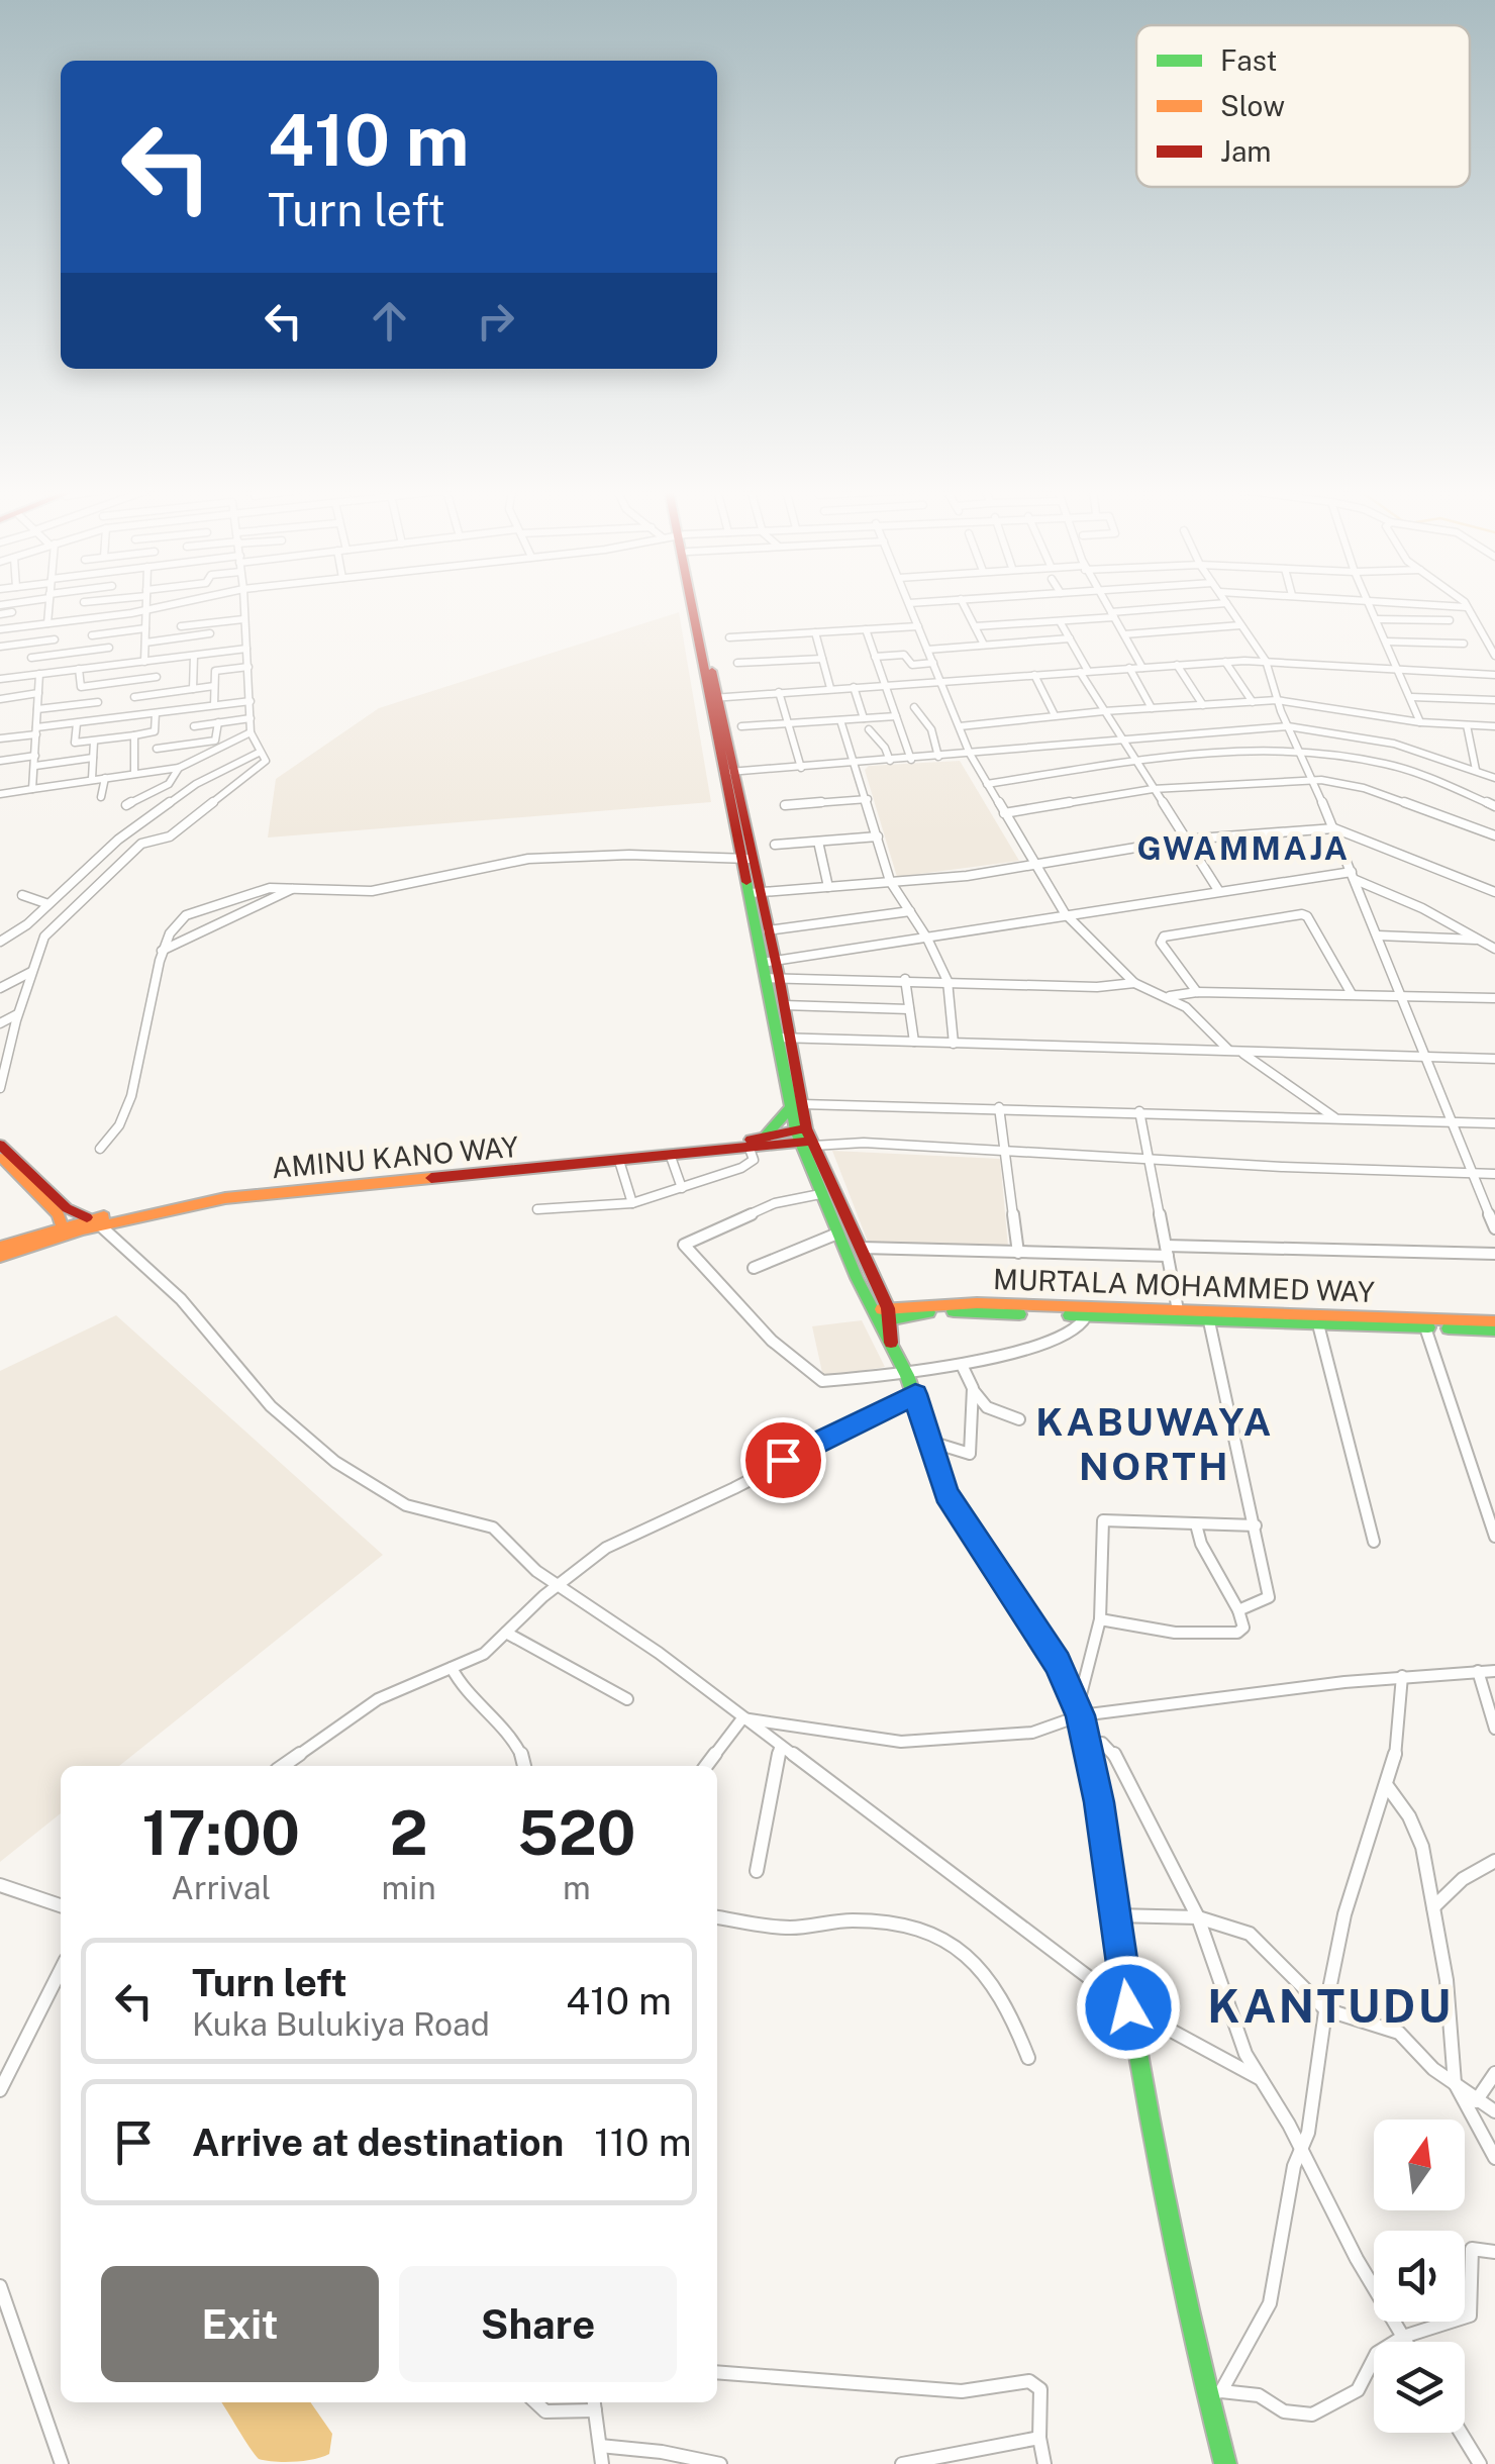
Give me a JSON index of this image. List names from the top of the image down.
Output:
{
  "streets": {
    "main road": ["AMINU KANO WAY", "MURTALA MOHAMMED WAY"]
  },
  "districts": ["GWAMMAJA", "KABUWAYA NORTH", "KANTUDU"],
  "legend": ["Fast", "Slow", "Jam"],
  "north": "top",
  "page": {
    "turn": ["410 m", "Turn left"],
    "eta": [
      "17:00",
      "Arrival",
      "2",
      "min",
      "520",
      "m"
    ],
    "list": [
      {
        "name": "Turn left",
        "note": "Kuka Bulukiya Road",
        "value": "410 m"
      },
      {
        "name": "Arrive at destination",
        "value": "110 m"
      }
    ],
    "buttons": ["Exit", "Share"]
  }
}
